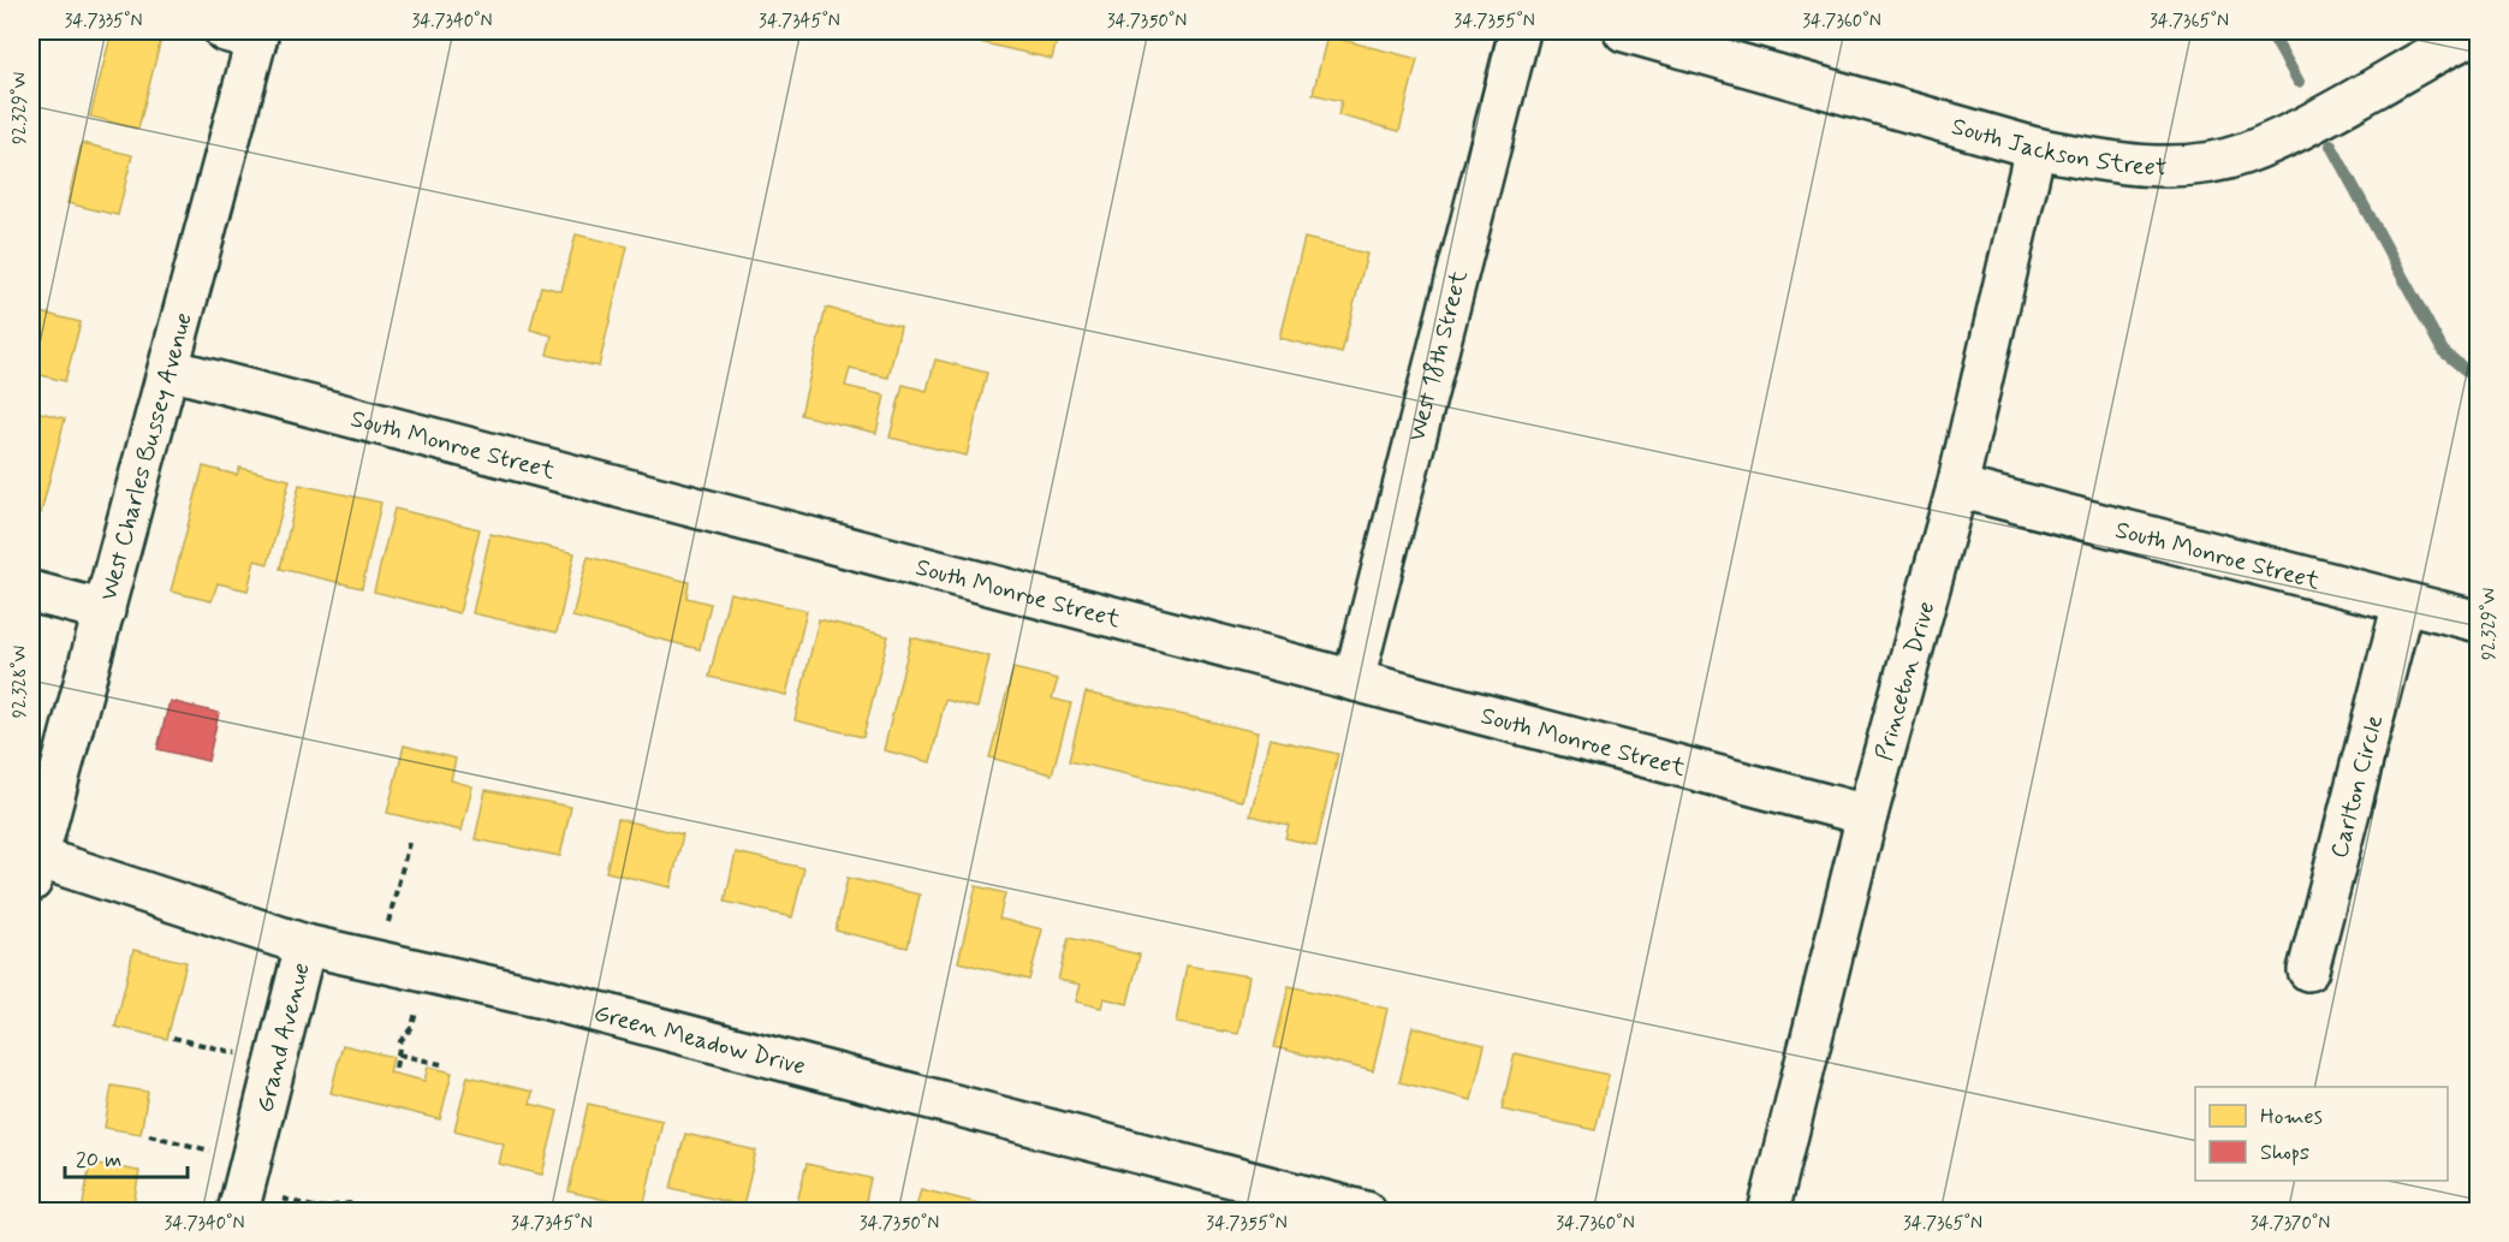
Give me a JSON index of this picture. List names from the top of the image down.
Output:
{
  "streets": {
    "street": [
      "South Jackson Street",
      "West 18th Street",
      "South Monroe Street",
      "West Charles Bussey Avenue",
      "Princeton Drive",
      "Carlton Circle",
      "Grand Avenue",
      "Green Meadow Drive"
    ]
  },
  "crossings": [
    ["South Jackson Street", "Princeton Drive"],
    ["West 18th Street", "South Monroe Street"],
    ["South Monroe Street", "West Charles Bussey Avenue"],
    ["South Monroe Street", "Princeton Drive"],
    ["South Monroe Street", "Carlton Circle"],
    ["West Charles Bussey Avenue", "Green Meadow Drive"],
    ["Grand Avenue", "Green Meadow Drive"]
  ],
  "legend": ["Homes", "Shops"],
  "scale_bar": "20 m",
  "coordinates": [
    "34.7335°N",
    "34.7340°N",
    "34.7345°N",
    "34.7350°N",
    "34.7355°N",
    "34.7360°N",
    "34.7365°N",
    "92.329°W",
    "92.328°W",
    "34.7370°N"
  ]
}
